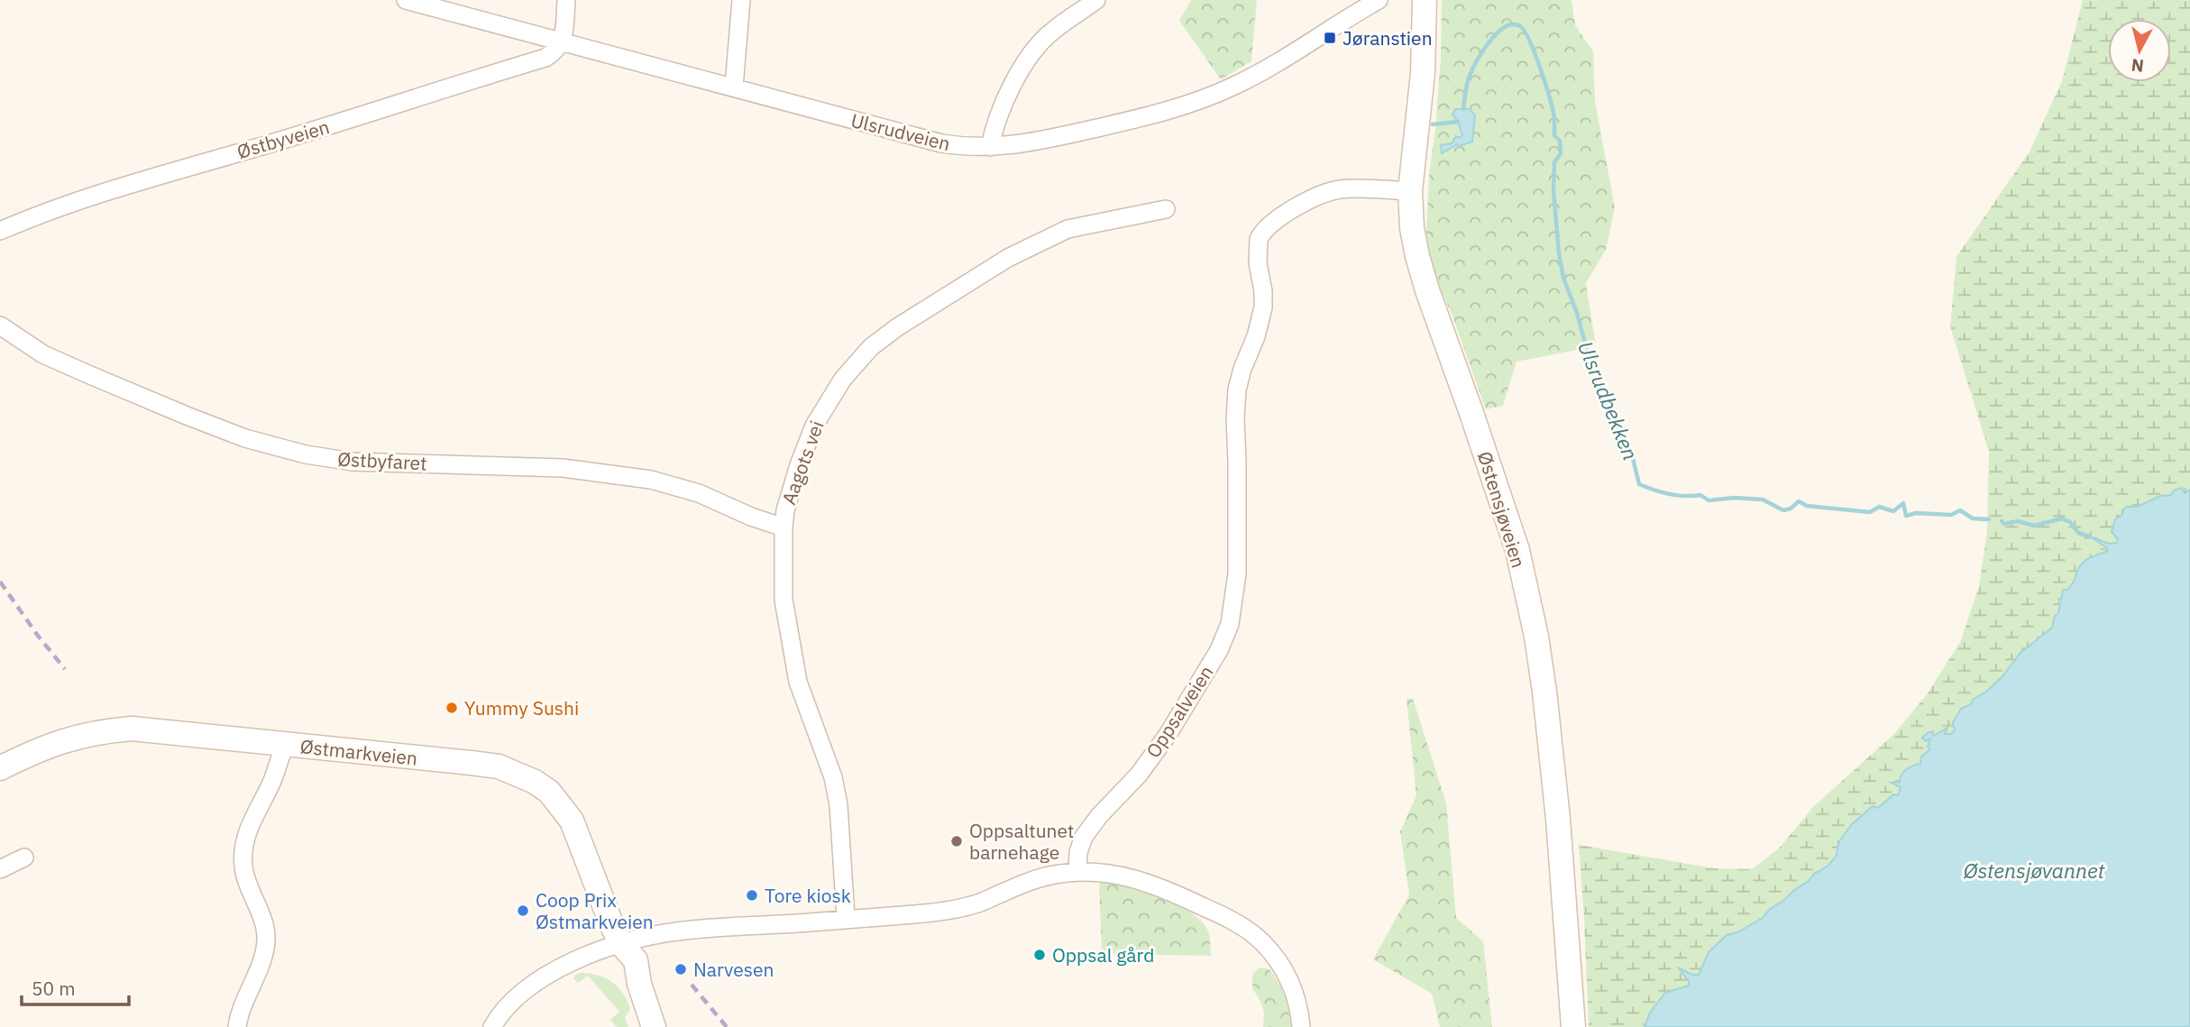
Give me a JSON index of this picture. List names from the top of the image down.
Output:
{
  "streets": {
    "main road": ["Østensjøveien", "Østmarkveien"],
    "street": [
      "Ulsrudveien",
      "Østbyveien",
      "Østbyfaret",
      "Aagots vei",
      "Oppsalveien"
    ]
  },
  "crossings": [
    ["Ulsrudveien", "Østbyveien"],
    ["Østbyfaret", "Aagots vei"],
    ["Østensjøveien", "Oppsalveien"]
  ],
  "water": ["Ulsrudbekken", "Østensjøvannet"],
  "places": {
    "transit": ["Jøranstien"],
    "other": [
      "Yummy Sushi",
      "Oppsaltunet barnehage",
      "Tore kiosk",
      "Coop Prix Østmarkveien",
      "Oppsal gård",
      "Narvesen"
    ]
  },
  "scale_bar": "50 m",
  "north": "bottom"
}
